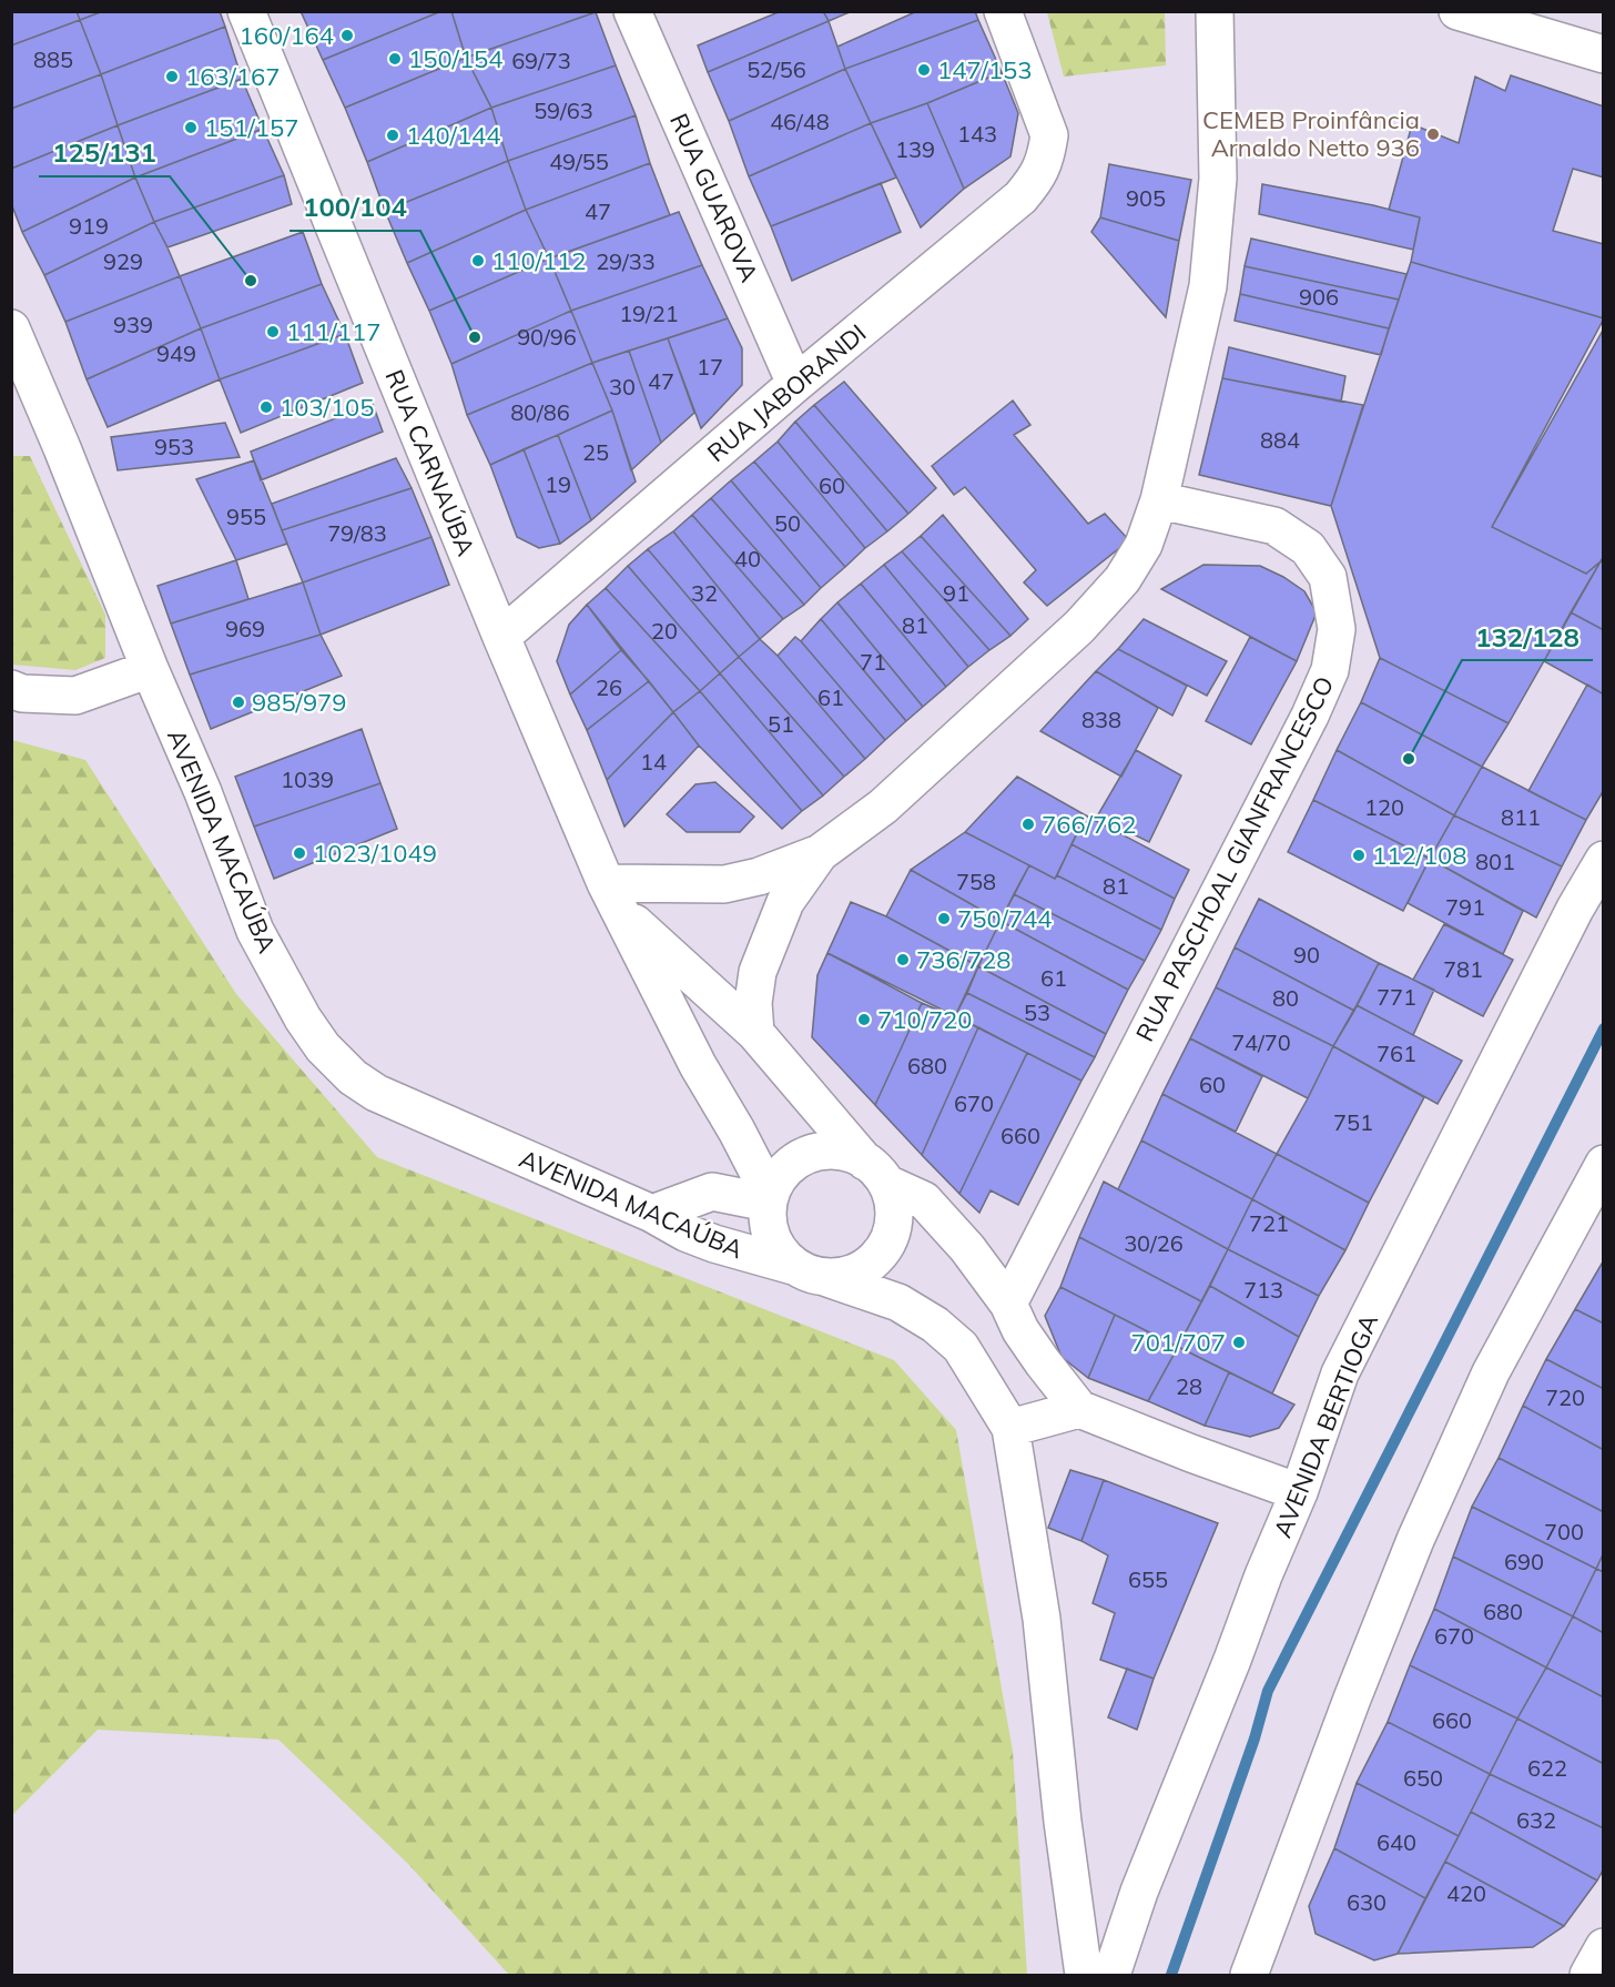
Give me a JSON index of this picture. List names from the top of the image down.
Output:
{
  "streets": {
    "street": [
      "RUA GUAROVA",
      "RUA JABORANDI",
      "RUA CARNAÚBA",
      "AVENIDA MACAÚBA",
      "RUA PASCHOAL GIANFRANCESCO",
      "AVENIDA BERTIOGA"
    ]
  },
  "crossings": [
    ["RUA GUAROVA", "RUA JABORANDI"],
    ["RUA JABORANDI", "RUA CARNAÚBA"],
    ["RUA CARNAÚBA", "AVENIDA MACAÚBA"]
  ],
  "places": [
    "160/164",
    "150/154",
    "147/153",
    "163/167",
    "151/157",
    "CEMEB Proinfância Arnaldo Netto 936",
    "140/144",
    "110/112",
    "125/131",
    "111/117",
    "100/104",
    "103/105",
    "985/979",
    "132/128",
    "766/762",
    "1023/1049",
    "112/108",
    "750/744",
    "736/728",
    "710/720",
    "701/707"
  ],
  "house_numbers": [
    "885",
    "69/73",
    "52/56",
    "59/63",
    "46/48",
    "143",
    "139",
    "49/55",
    "905",
    "47",
    "919",
    "929",
    "29/33",
    "906",
    "19/21",
    "939",
    "90/96",
    "949",
    "17",
    "47",
    "30",
    "80/86",
    "884",
    "953",
    "25",
    "19",
    "60",
    "955",
    "50",
    "79/83",
    "40",
    "32",
    "91",
    "81",
    "969",
    "20",
    "71",
    "26",
    "61",
    "838",
    "51",
    "14",
    "1039",
    "120",
    "811",
    "801",
    "758",
    "81",
    "791",
    "90",
    "781",
    "61",
    "771",
    "80",
    "53",
    "74/70",
    "761",
    "680",
    "60",
    "670",
    "751",
    "660",
    "721",
    "30/26",
    "713",
    "28",
    "720",
    "700",
    "690",
    "655",
    "680",
    "670",
    "660",
    "622",
    "650",
    "632",
    "640",
    "420",
    "630"
  ]
}
